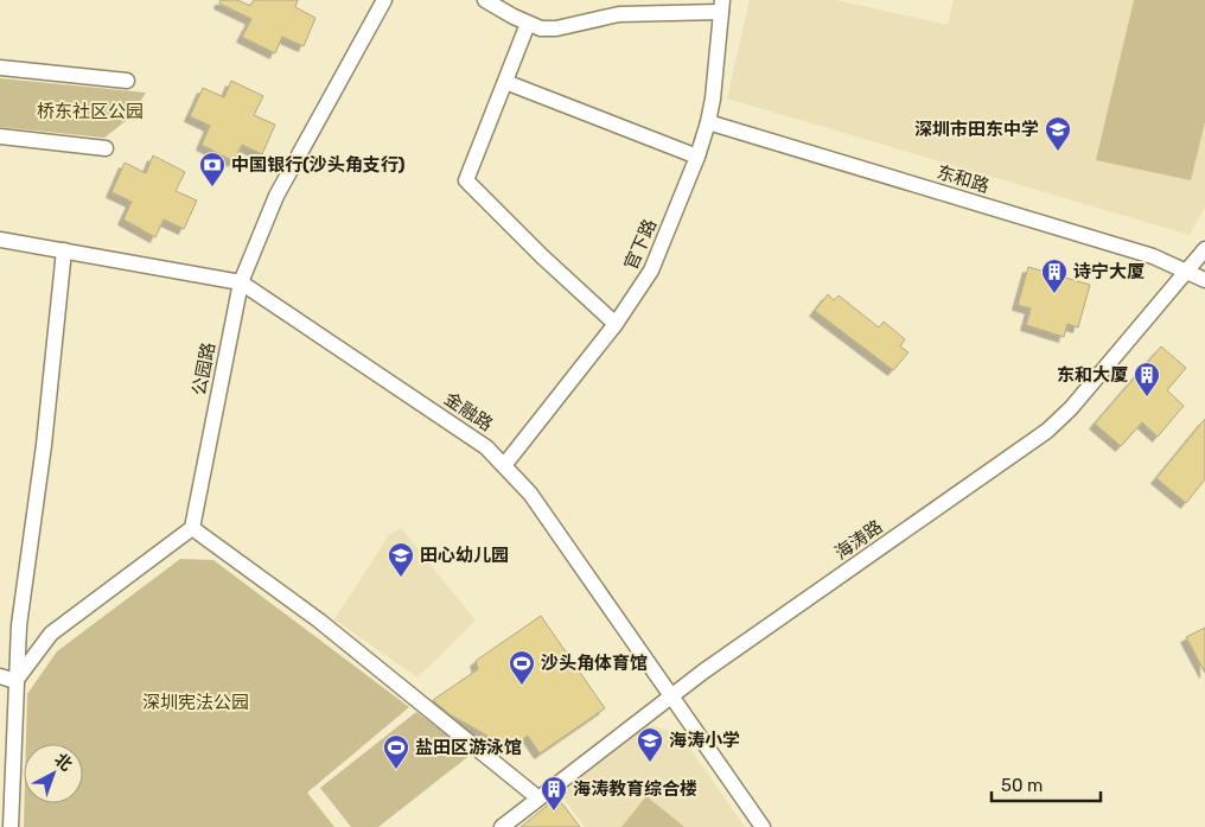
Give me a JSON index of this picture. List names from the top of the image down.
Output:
{
  "streets": {
    "street": [
      "东和路",
      "官下路",
      "公园路",
      "金融路",
      "海涛路"
    ]
  },
  "crossings": [
    ["东和路", "官下路"],
    ["东和路", "海涛路"],
    ["官下路", "金融路"],
    ["公园路", "金融路"],
    ["金融路", "海涛路"]
  ],
  "parks": ["桥东社区公园", "深圳宪法公园"],
  "places": {
    "school or university": ["深圳市田东中学", "田心幼儿园", "海涛小学"],
    "bank": ["中国银行(沙头角支行)"],
    "building": ["诗宁大厦", "东和大厦", "海涛教育综合楼"],
    "sports": ["沙头角体育馆", "盐田区游泳馆"]
  },
  "scale_bar": "50 m",
  "north": "top right"
}
